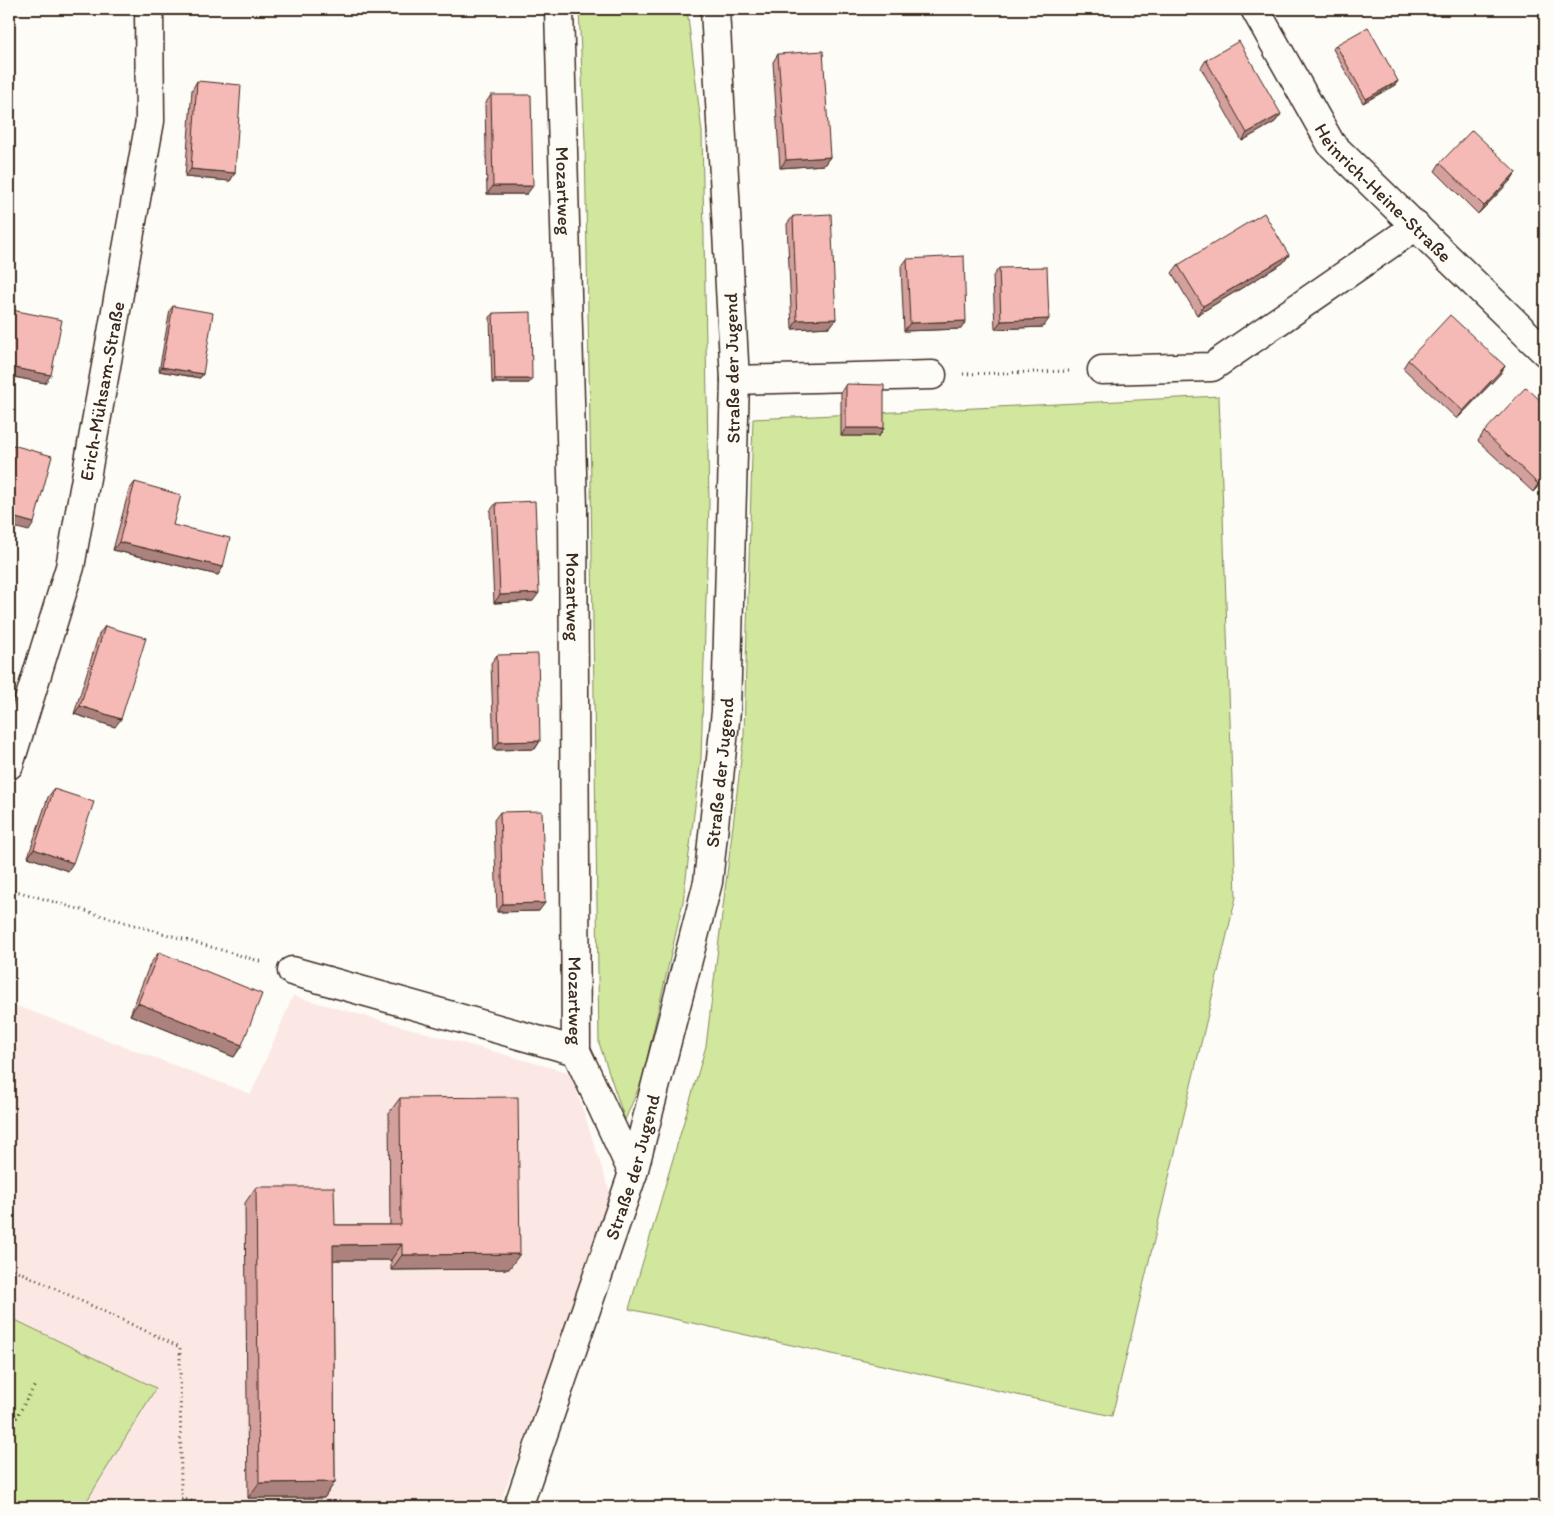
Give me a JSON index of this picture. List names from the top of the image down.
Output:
{
  "streets": {
    "street": [
      "Heinrich-Heine-Straße",
      "Mozartweg",
      "Straße der Jugend",
      "Erich-Mühsam-Straße"
    ]
  },
  "crossings": [
    ["Mozartweg", "Straße der Jugend"]
  ]
}
